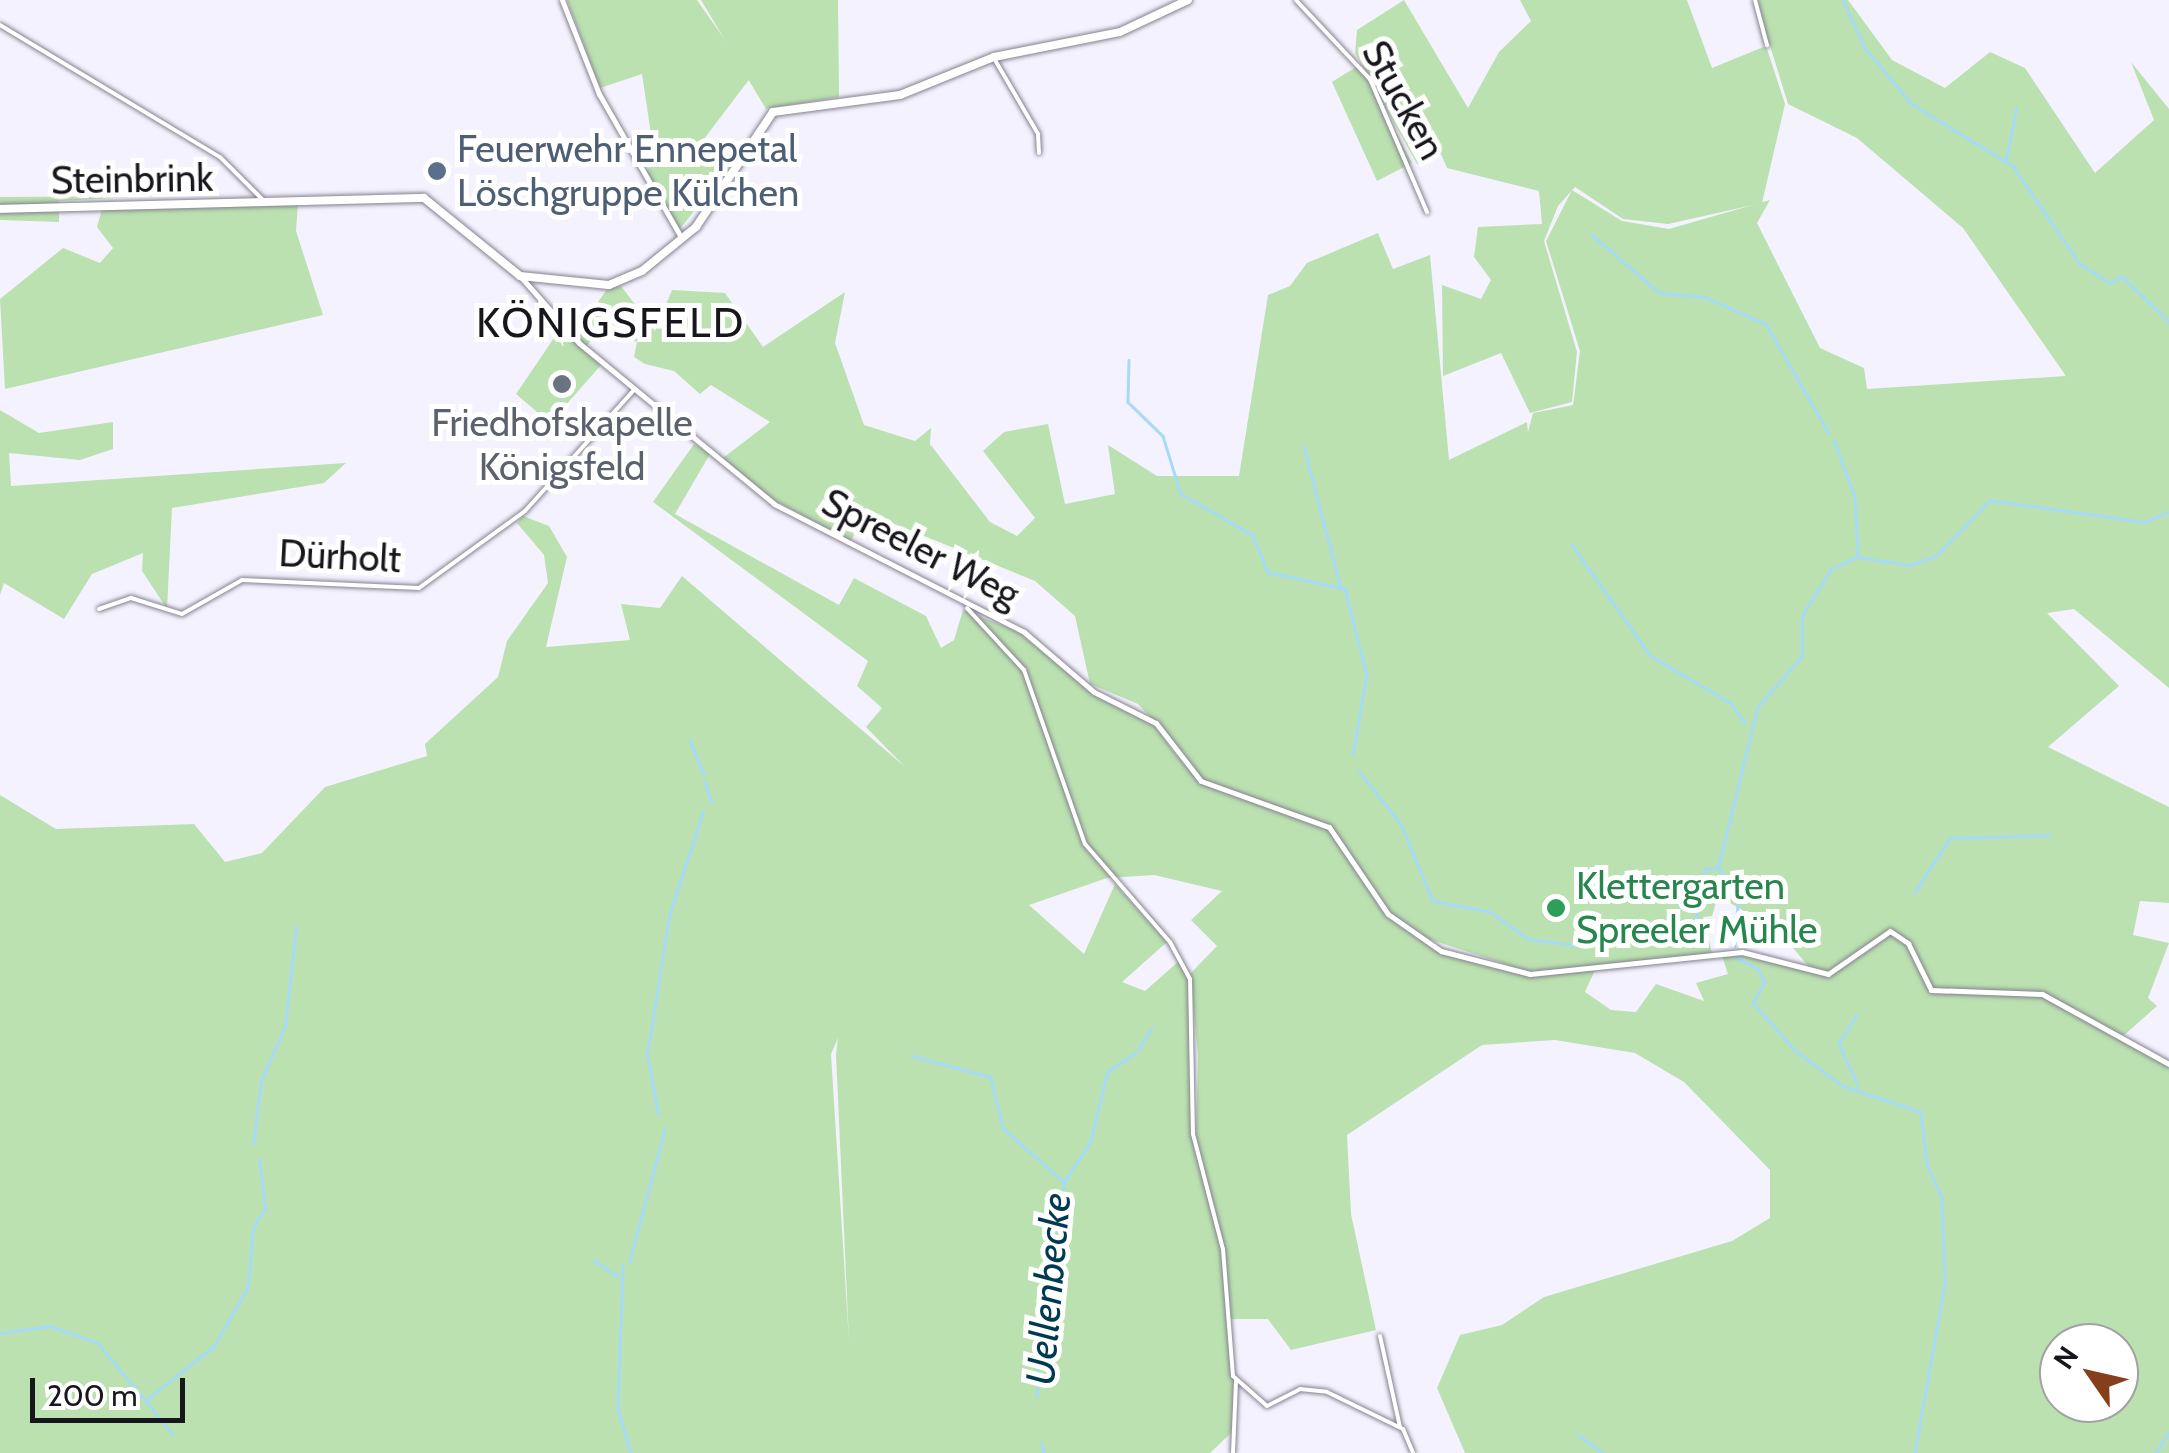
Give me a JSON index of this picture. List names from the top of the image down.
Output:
{
  "streets": {
    "main road": ["Steinbrink"],
    "street": ["Stucken", "Spreeler Weg", "Dürholt"]
  },
  "crossings": [
    ["Steinbrink", "Spreeler Weg"],
    ["Spreeler Weg", "Dürholt"]
  ],
  "districts": ["KÖNIGSFELD"],
  "water": ["Uellenbecke"],
  "places": ["Feuerwehr Ennepetal Löschgruppe Külchen", "Friedhofskapelle Königsfeld", "Klettergarten Spreeler Mühle"],
  "scale_bar": "200 m",
  "north": "top left"
}
